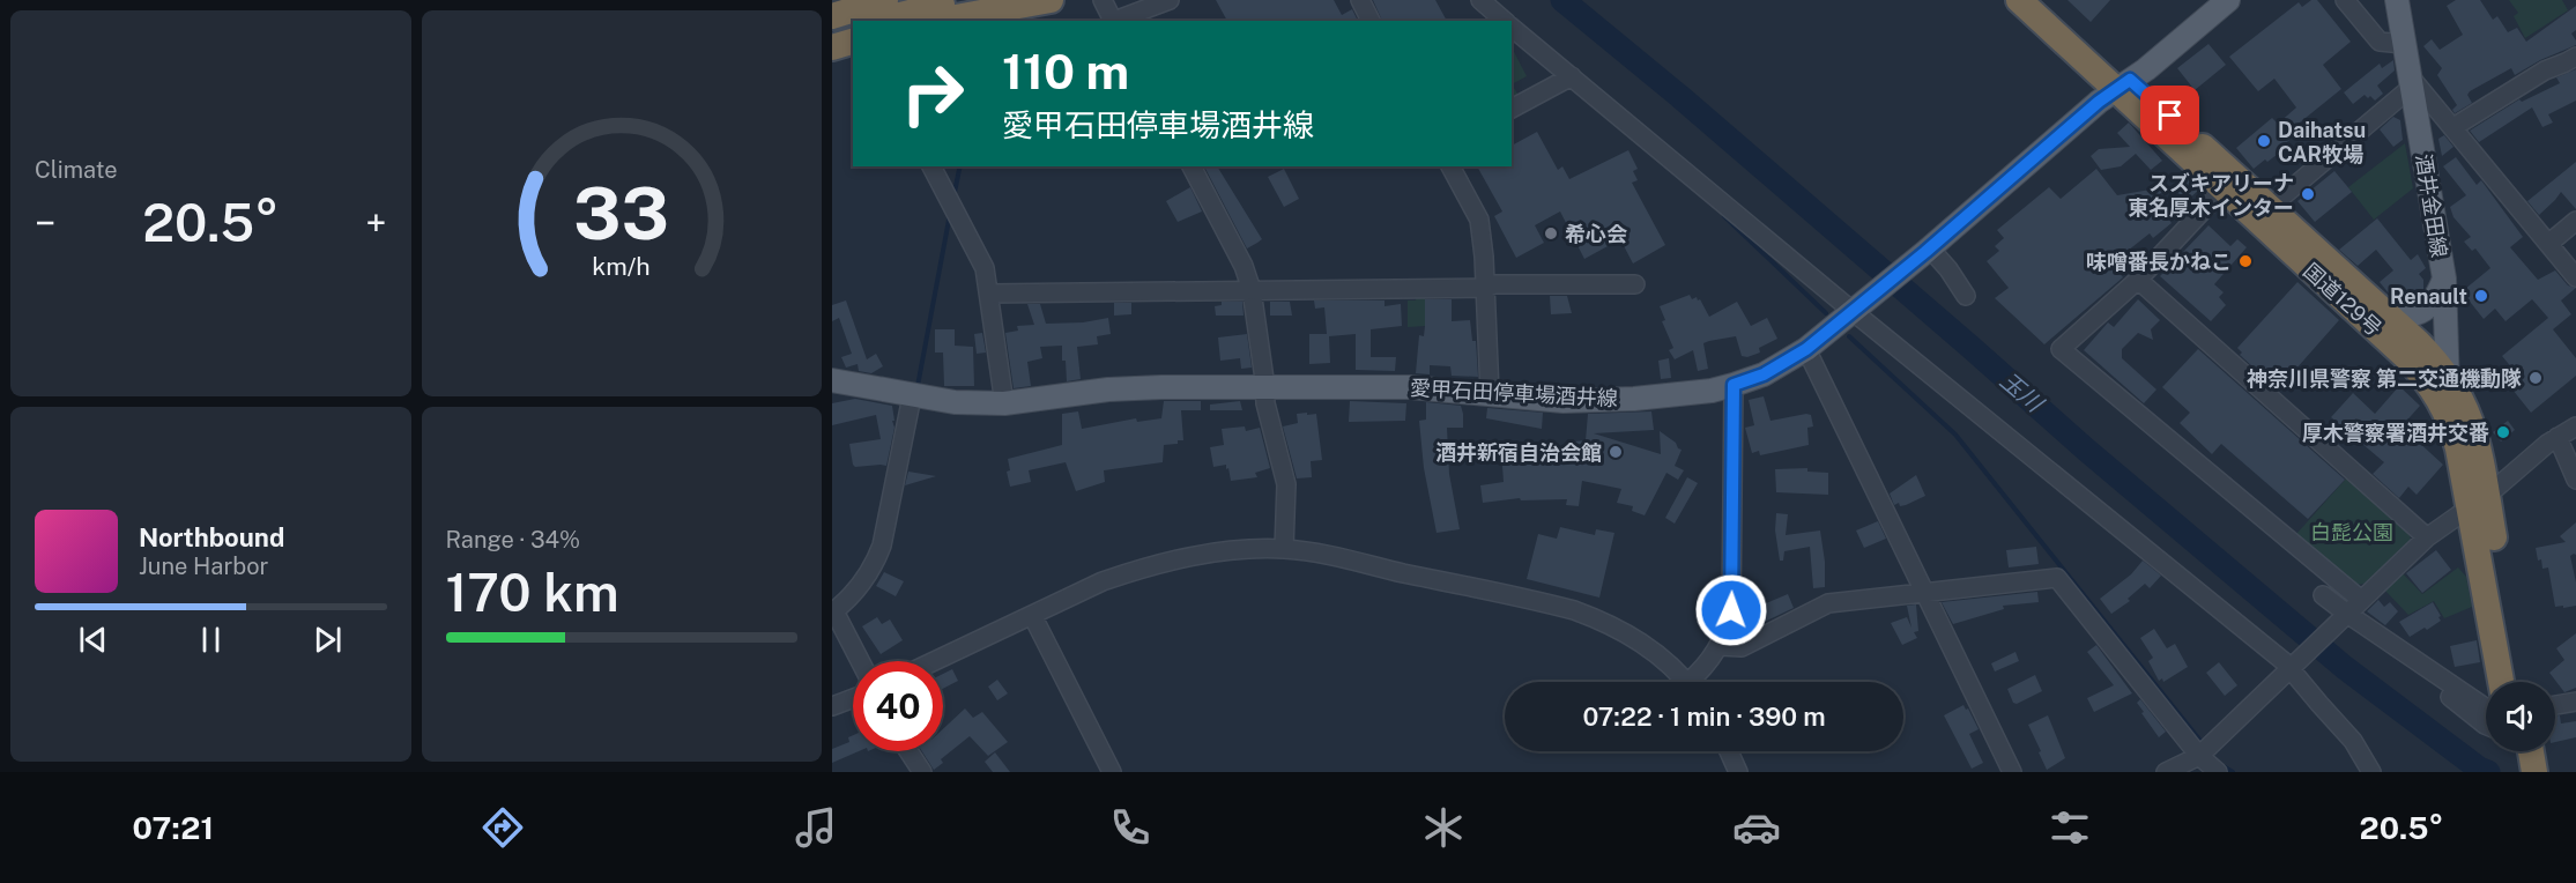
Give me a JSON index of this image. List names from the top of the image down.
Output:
{
  "streets": {
    "highway": ["国道129号"],
    "main road": ["酒井金田線", "愛甲石田停車場酒井線"]
  },
  "crossings": [
    ["酒井金田線", "国道129号"],
    ["国道129号", "愛甲石田停車場酒井線"]
  ],
  "water": ["玉川"],
  "parks": ["白髭公園"],
  "places": [
    "Daihatsu CAR牧場",
    "スズキアリーナ 東名厚木インター",
    "希心会",
    "味噌番長かねこ",
    "Renault",
    "神奈川県警察 第二交通機動隊",
    "厚木警察署酒井交番",
    "酒井新宿自治会館"
  ],
  "page": {
    "tile": [
      "Climate",
      ["Range · 34%", "170 km"]
    ],
    "turn": ["110 m", "愛甲石田停車場酒井線"],
    "heat": ["−", "20.5°", "+"],
    "song": ["Northbound", "June Harbor"],
    "limit": "40",
    "trip": "07:22 · 1 min · 390 m",
    "tabs": ["07:21", "20.5°"],
    "gauge": ["33", "km/h"]
  }
}
